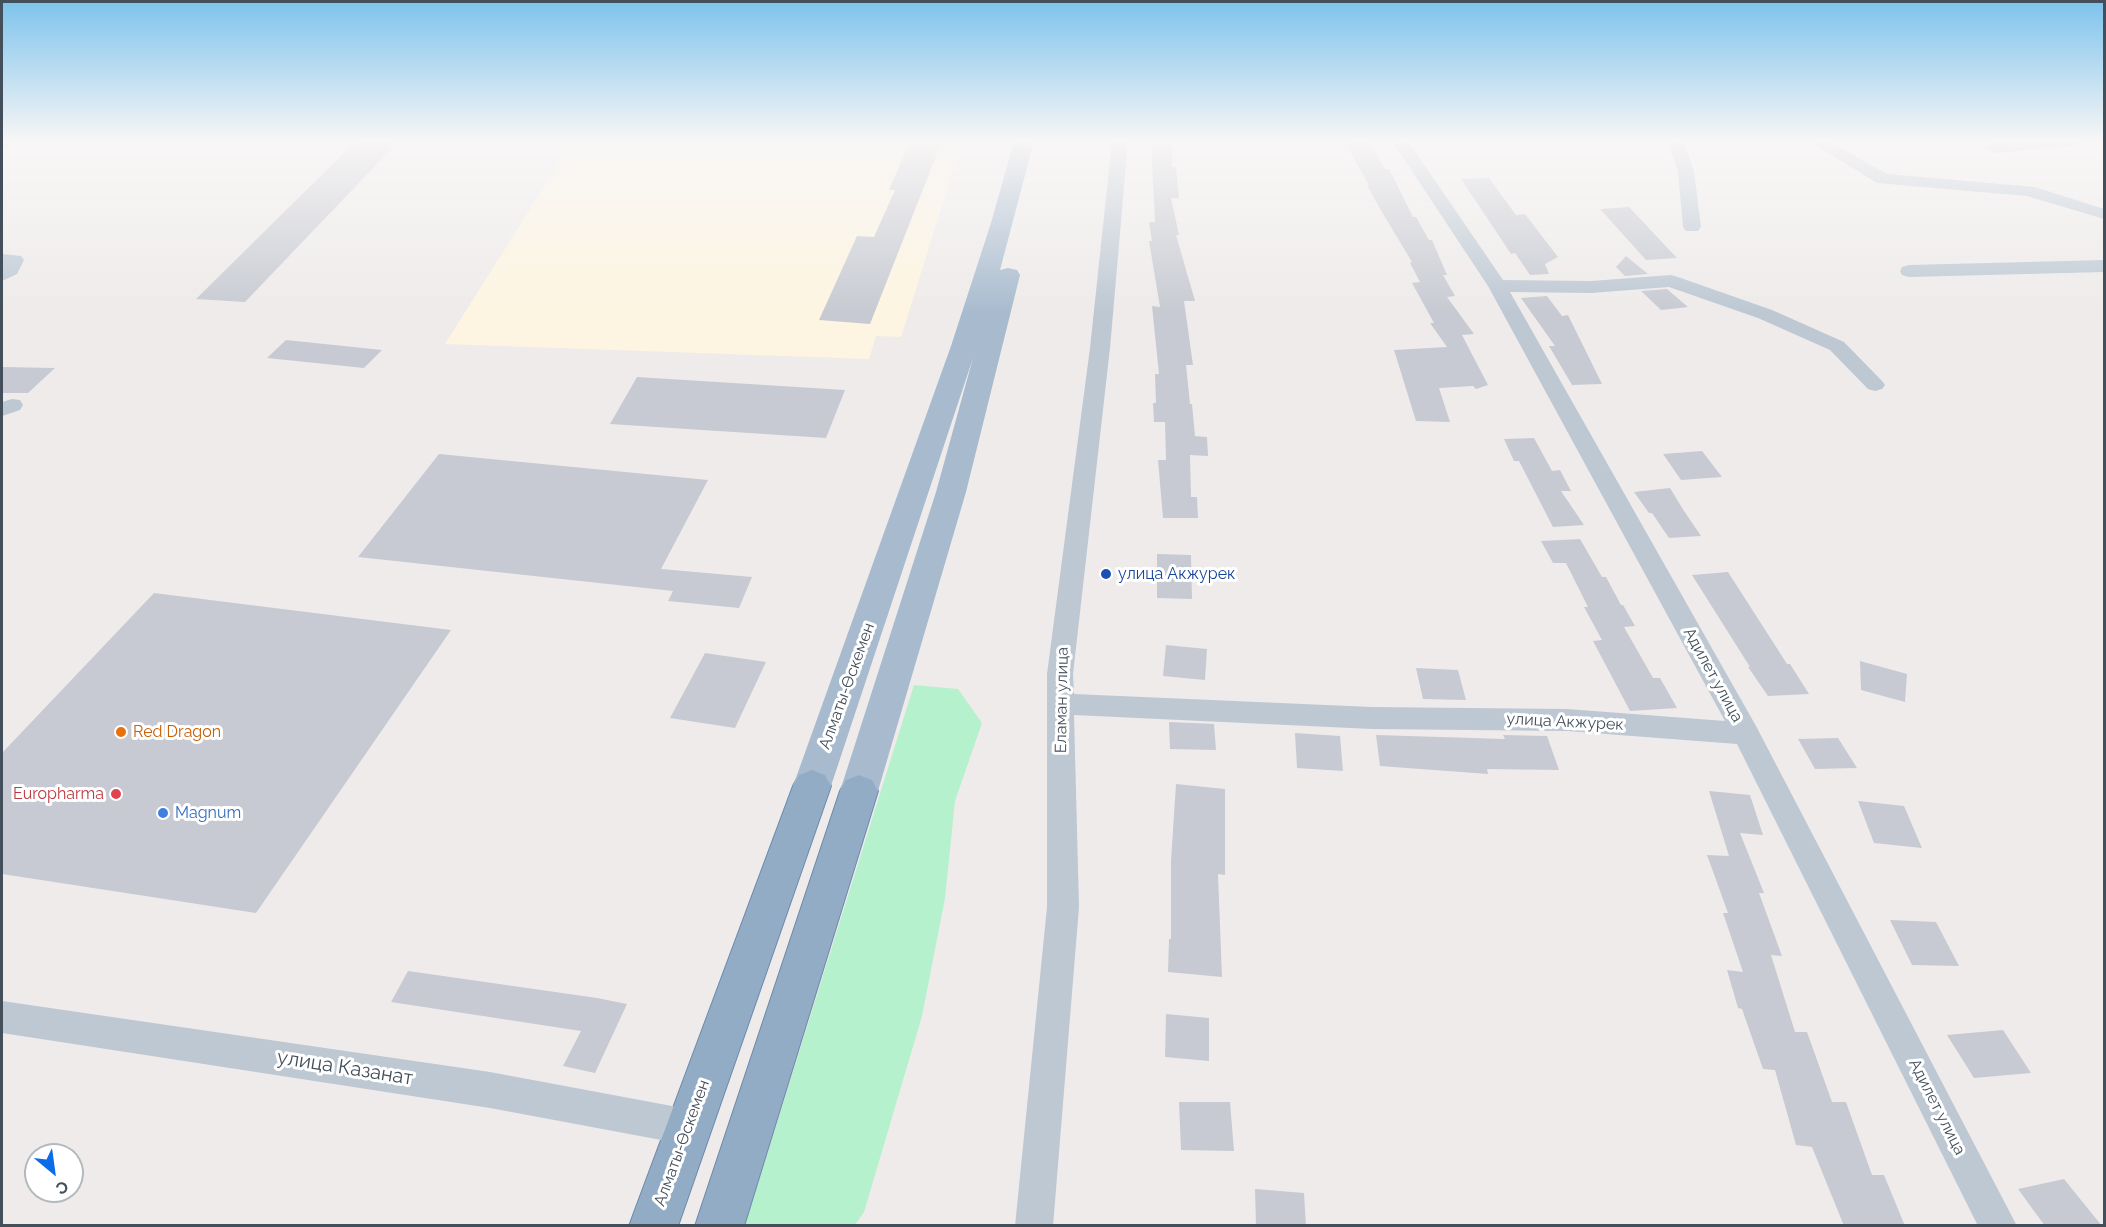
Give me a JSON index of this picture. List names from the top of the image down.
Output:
{
  "streets": {
    "highway": ["Алматы-Өскемен"],
    "street": [
      "Адилет улица",
      "Еламан улица",
      "улица Акжурек",
      "улица Казанат"
    ]
  },
  "crossings": [
    ["Адилет улица", "улица Акжурек"],
    ["Алматы-Өскемен", "улица Казанат"],
    ["Еламан улица", "улица Акжурек"]
  ],
  "places": [
    "улица Акжурек",
    "Red Dragon",
    "Europharma",
    "Magnum"
  ],
  "north": "bottom right"
}
